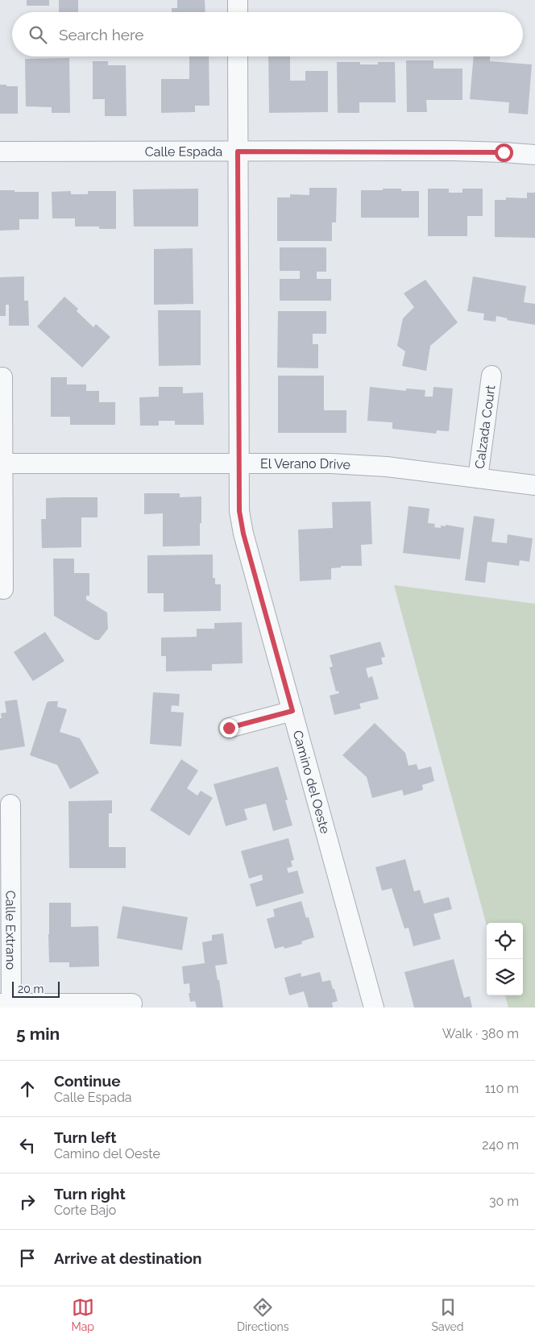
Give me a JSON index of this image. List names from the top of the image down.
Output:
{
  "streets": {
    "street": [
      "Calle Espada",
      "Calzada Court",
      "El Verano Drive",
      "Camino del Oeste",
      "Calle Extrano"
    ]
  },
  "crossings": [
    ["Calle Espada", "Camino del Oeste"],
    ["Calzada Court", "El Verano Drive"],
    ["El Verano Drive", "Camino del Oeste"]
  ],
  "scale_bar": "20 m",
  "page": {
    "search": "Search here",
    "scale": "20 m",
    "heading": ["5 min", "Walk · 380 m"],
    "list": [
      ["Continue", "Calle Espada", "110 m"],
      ["Turn left", "Camino del Oeste", "240 m"],
      ["Turn right", "Corte Bajo", "30 m"],
      "Arrive at destination"
    ],
    "nav": ["Map", "Directions", "Saved"]
  }
}
